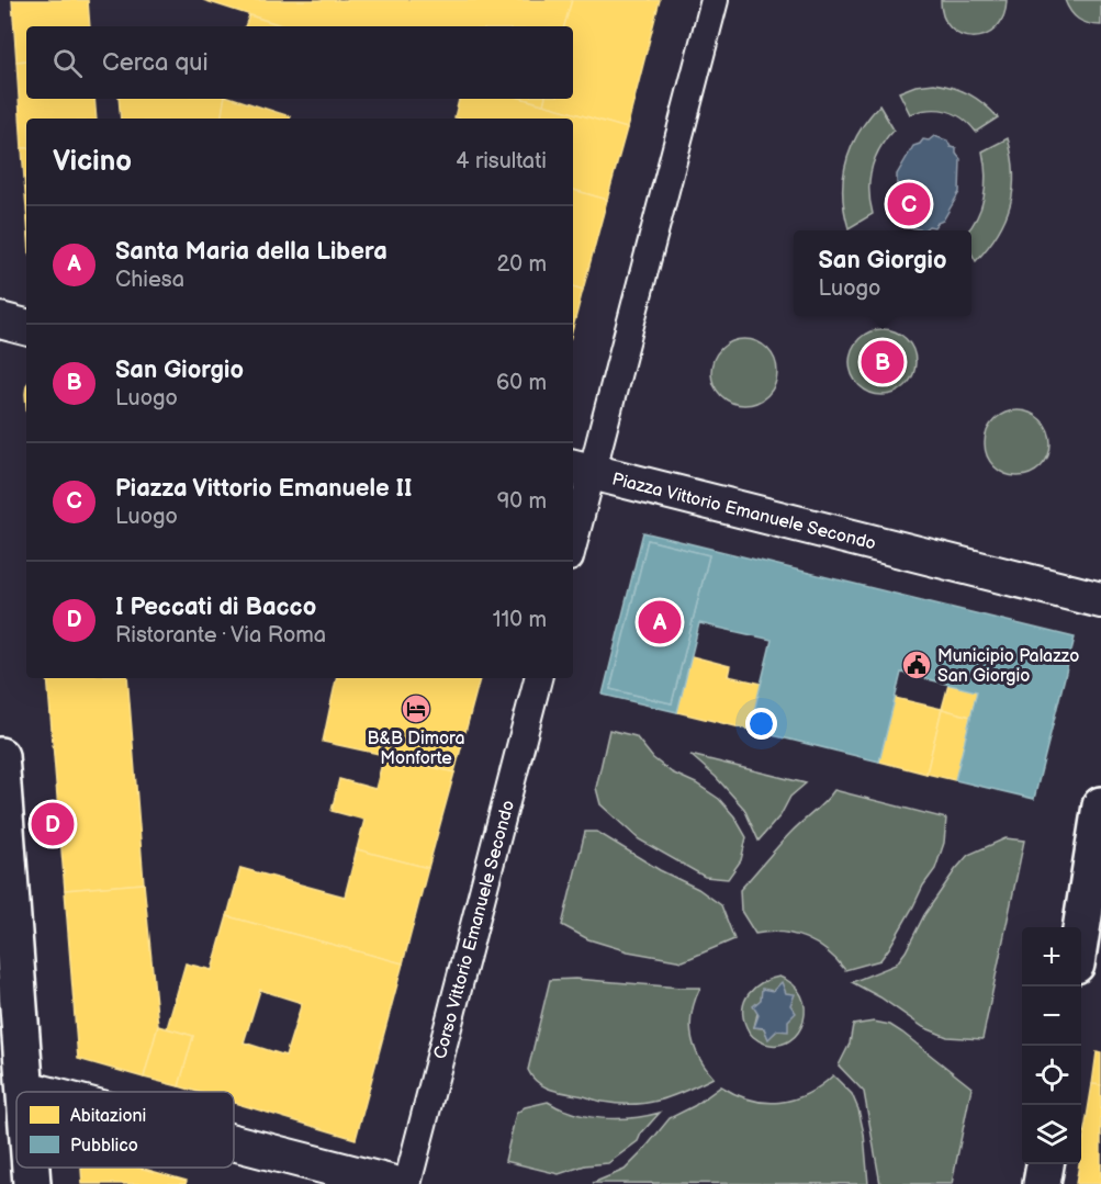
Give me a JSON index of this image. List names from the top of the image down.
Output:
{
  "streets": {
    "street": ["Piazza Vittorio Emanuele Secondo", "Corso Vittorio Emanuele Secondo"]
  },
  "places": {
    "public building": ["Municipio Palazzo San Giorgio"],
    "hotel": ["B&B Dimora Monforte"]
  },
  "legend": ["Abitazioni", "Pubblico"],
  "page": {
    "search": "Cerca qui",
    "heading": ["Vicino", "4 risultati"],
    "pins": [
      "C",
      "B",
      "A",
      "D"
    ],
    "list": [
      {
        "mark": "A",
        "name": "Santa Maria della Libera",
        "note": "Chiesa",
        "value": "20 m"
      },
      {
        "mark": "B",
        "name": "San Giorgio",
        "note": "Luogo",
        "value": "60 m"
      },
      {
        "mark": "C",
        "name": "Piazza Vittorio Emanuele II",
        "note": "Luogo",
        "value": "90 m"
      },
      {
        "mark": "D",
        "name": "I Peccati di Bacco",
        "note": "Ristorante · Via Roma",
        "value": "110 m"
      }
    ],
    "popup": ["San Giorgio", "Luogo"],
    "map_buttons": ["+", "−"]
  }
}
